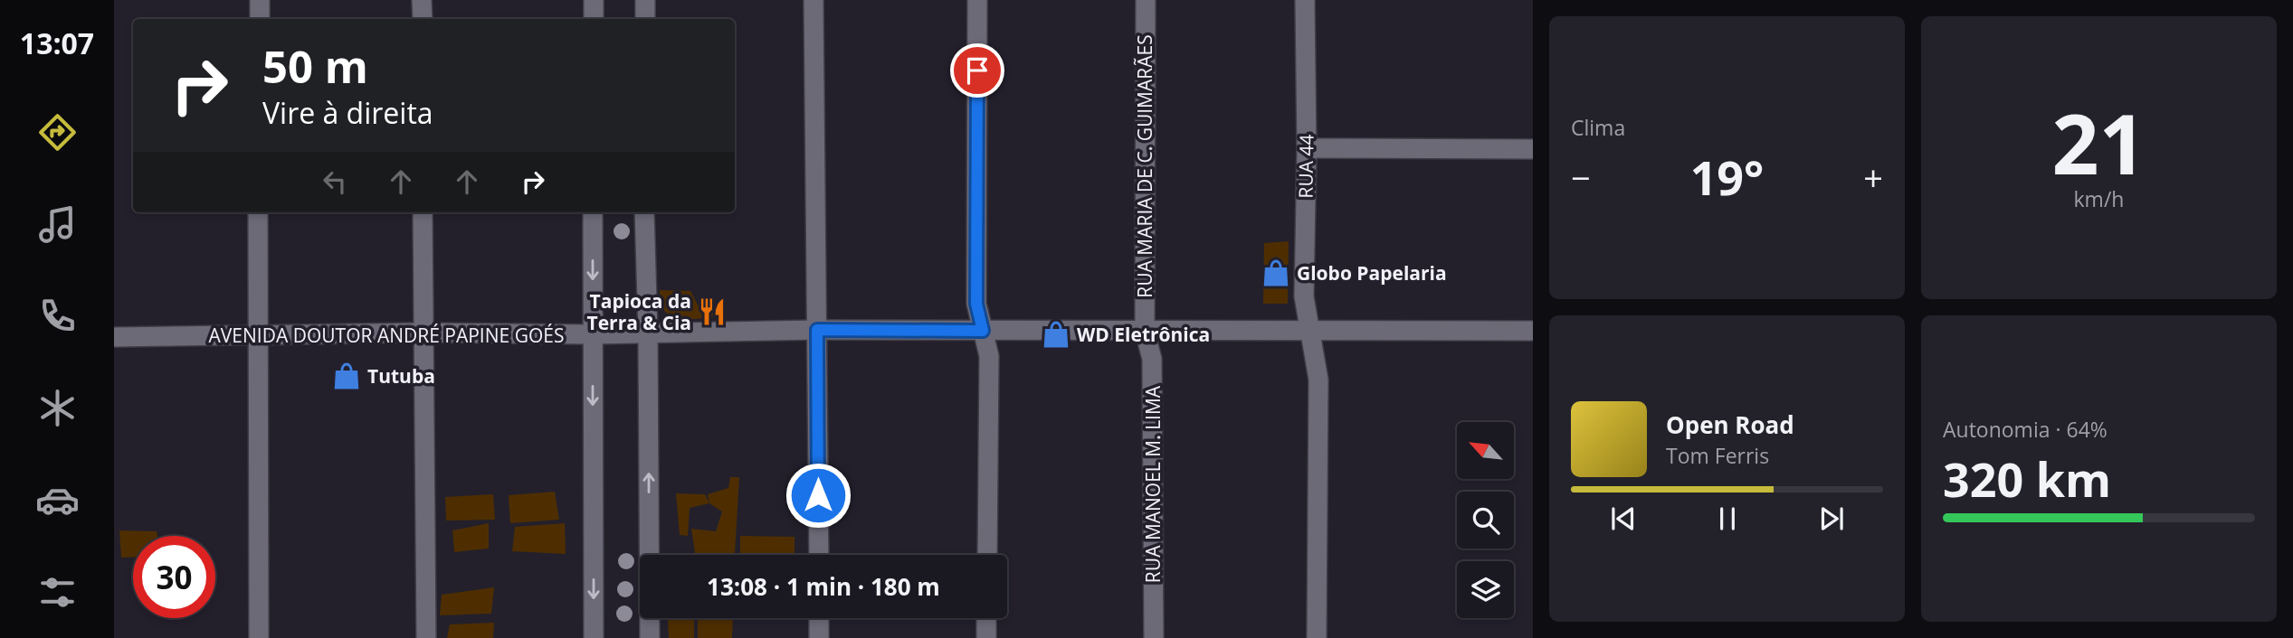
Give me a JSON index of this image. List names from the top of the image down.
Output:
{
  "streets": {
    "street": [
      "RUA MARIA DE C. GUIMARÃES",
      "RUA 44",
      "AVENIDA DOUTOR ANDRÉ PAPINE GOÉS",
      "RUA MANOEL M. LIMA"
    ]
  },
  "crossings": [
    ["RUA MARIA DE C. GUIMARÃES", "AVENIDA DOUTOR ANDRÉ PAPINE GOÉS"],
    ["RUA MARIA DE C. GUIMARÃES", "RUA MANOEL M. LIMA"],
    ["RUA 44", "AVENIDA DOUTOR ANDRÉ PAPINE GOÉS"],
    ["AVENIDA DOUTOR ANDRÉ PAPINE GOÉS", "RUA MANOEL M. LIMA"]
  ],
  "places": {
    "shop": ["Globo Papelaria", "WD Eletrônica", "Tutuba"],
    "restaurant": ["Tapioca da Terra & Cia"]
  },
  "north": "top left",
  "page": {
    "tabs": "13:07",
    "tile": [
      "Clima",
      ["21", "km/h"],
      ["Autonomia · 64%", "320 km"]
    ],
    "turn": ["50 m", "Vire à direita"],
    "heat": ["−", "19°", "+"],
    "song": ["Open Road", "Tom Ferris"],
    "limit": "30",
    "trip": "13:08 · 1 min · 180 m"
  }
}
